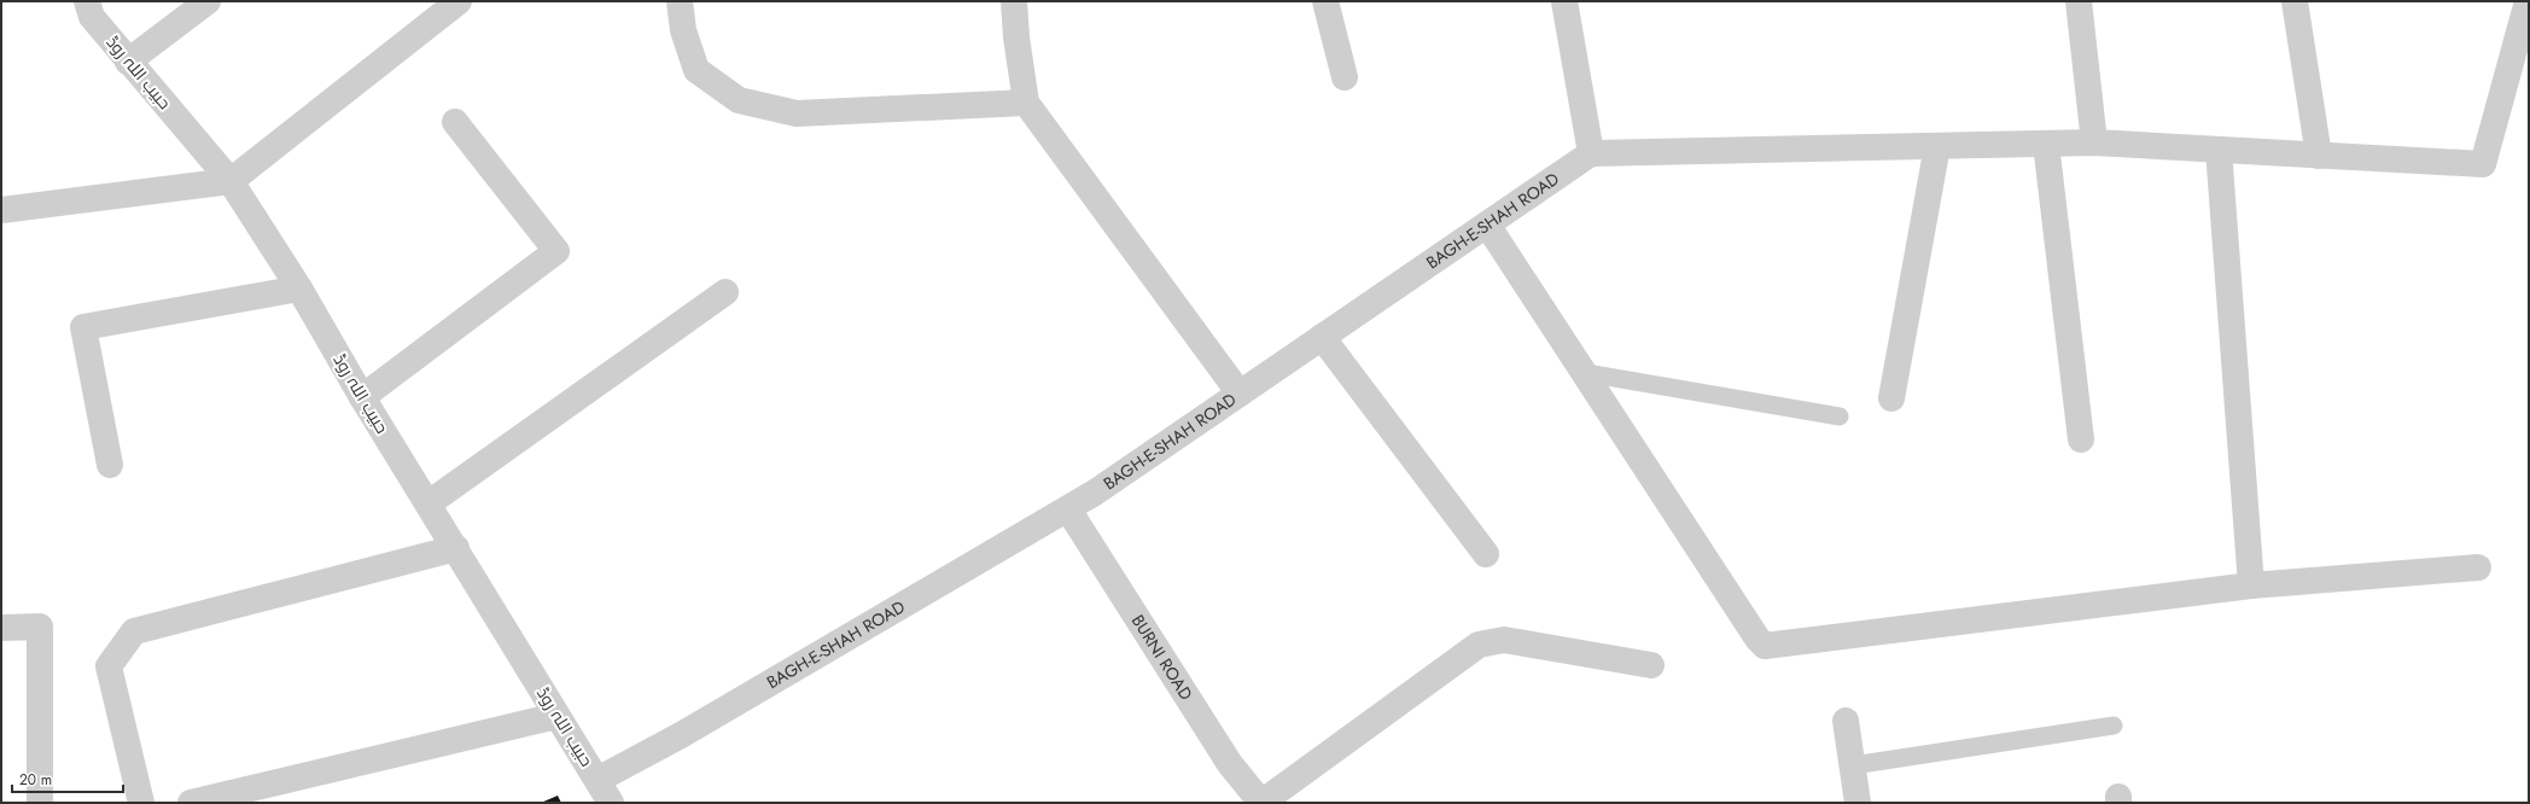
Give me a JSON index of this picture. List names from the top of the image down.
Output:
{
  "streets": {
    "street": ["حبیب اللہ روڈ", "BAGH-E-SHAH ROAD", "BURNI ROAD"]
  },
  "crossings": [
    ["حبیب اللہ روڈ", "BAGH-E-SHAH ROAD"],
    ["BAGH-E-SHAH ROAD", "BURNI ROAD"]
  ],
  "scale_bar": "20 m"
}
